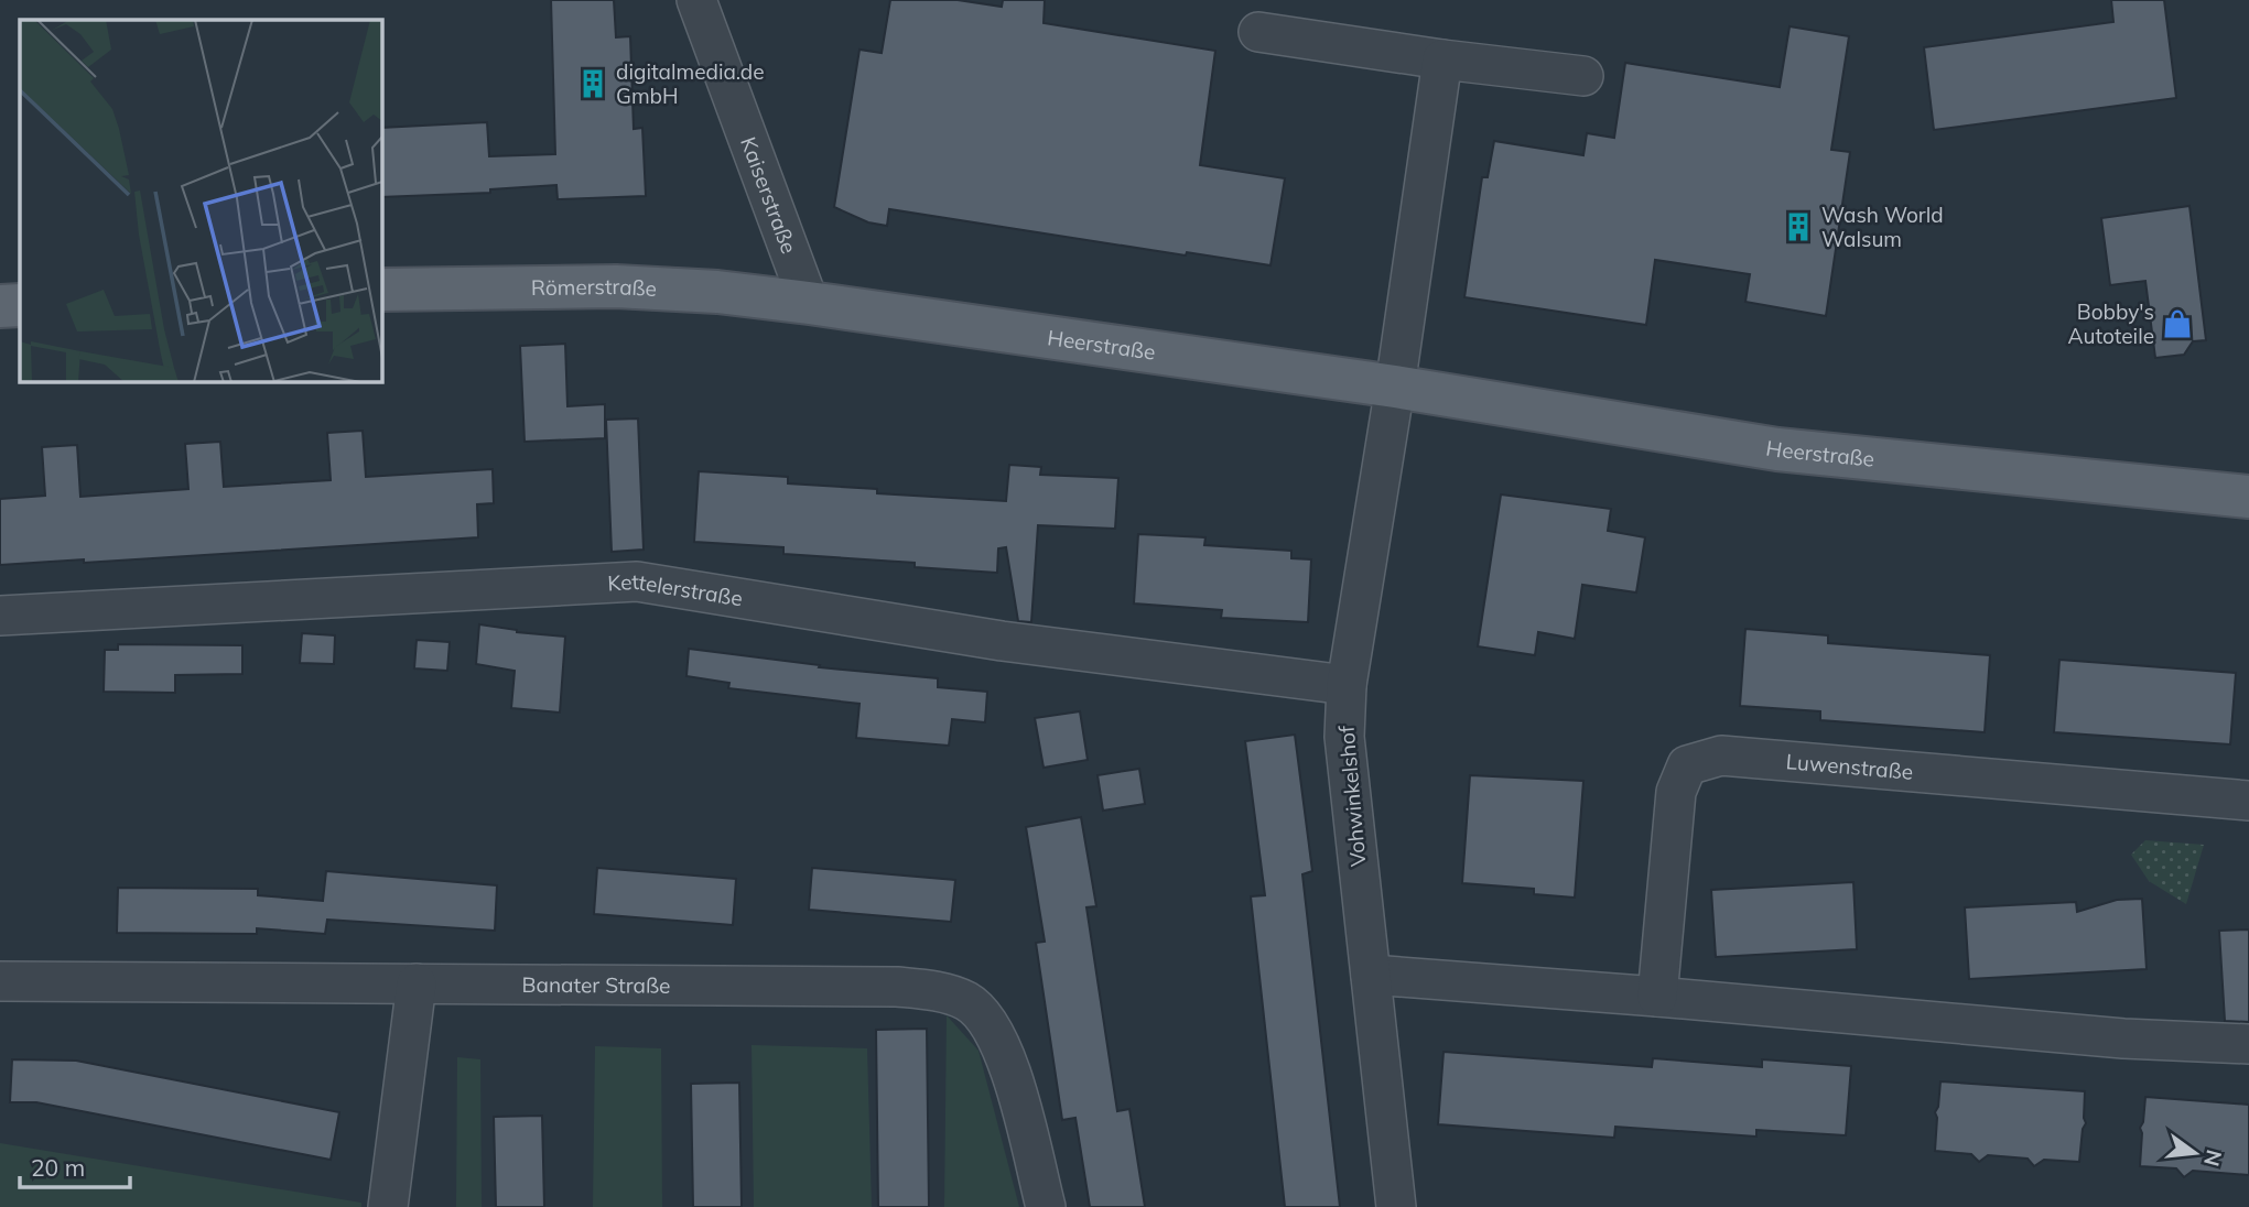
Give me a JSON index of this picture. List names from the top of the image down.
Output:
{
  "streets": {
    "main road": ["Römerstraße", "Heerstraße"],
    "street": [
      "Kaiserstraße",
      "Kettelerstraße",
      "Luwenstraße",
      "Vohwinkelshof",
      "Banater Straße"
    ]
  },
  "crossings": [
    ["Kaiserstraße", "Römerstraße"],
    ["Kaiserstraße", "Heerstraße"],
    ["Römerstraße", "Heerstraße"],
    ["Heerstraße", "Vohwinkelshof"],
    ["Kettelerstraße", "Vohwinkelshof"]
  ],
  "places": {
    "building": ["digitalmedia.de GmbH", "Wash World Walsum"],
    "shop": ["Bobby's Autoteile"]
  },
  "scale_bar": "20 m",
  "north": "right"
}
